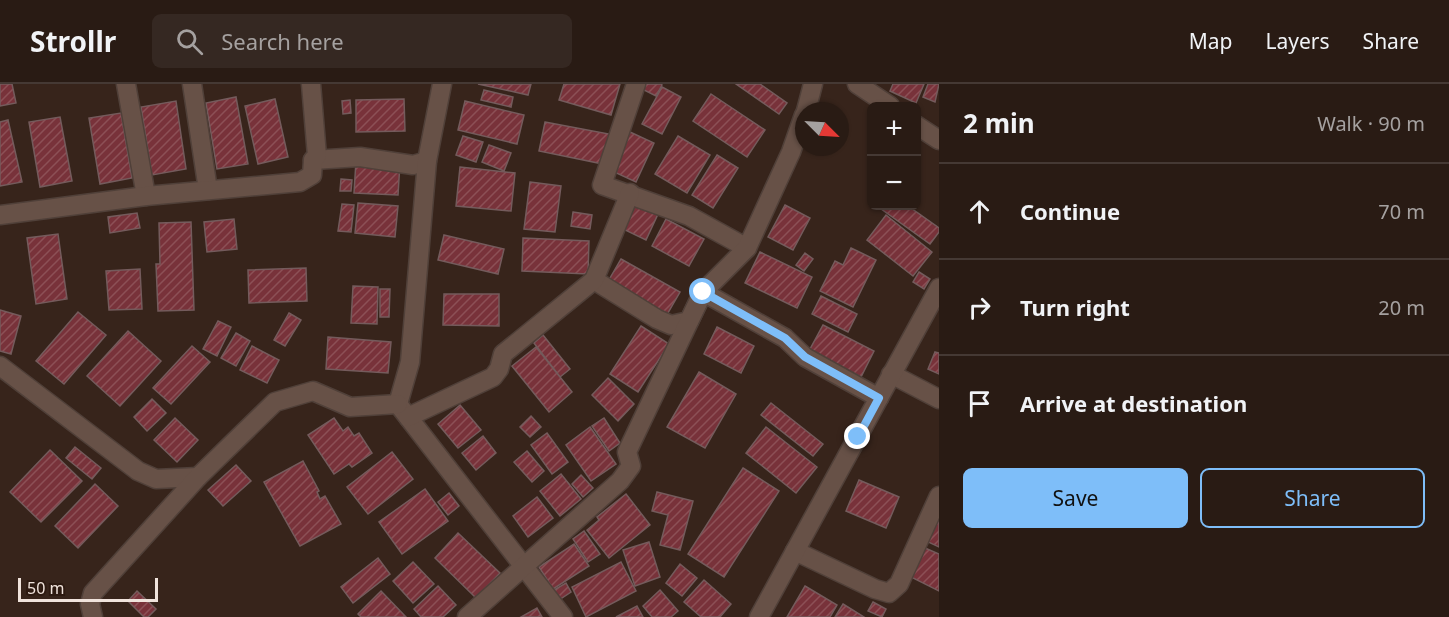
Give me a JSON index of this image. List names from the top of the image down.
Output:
{
  "scale_bar": "50 m",
  "north": "bottom right",
  "page": {
    "header": "Strollr",
    "search": "Search here",
    "nav": ["Map", "Layers", "Share"],
    "heading": ["2 min", "Walk · 90 m"],
    "map_buttons": ["+", "−"],
    "list": [
      ["Continue", "70 m"],
      ["Turn right", "20 m"],
      "Arrive at destination"
    ],
    "buttons": ["Save", "Share"],
    "scale": "50 m"
  }
}
